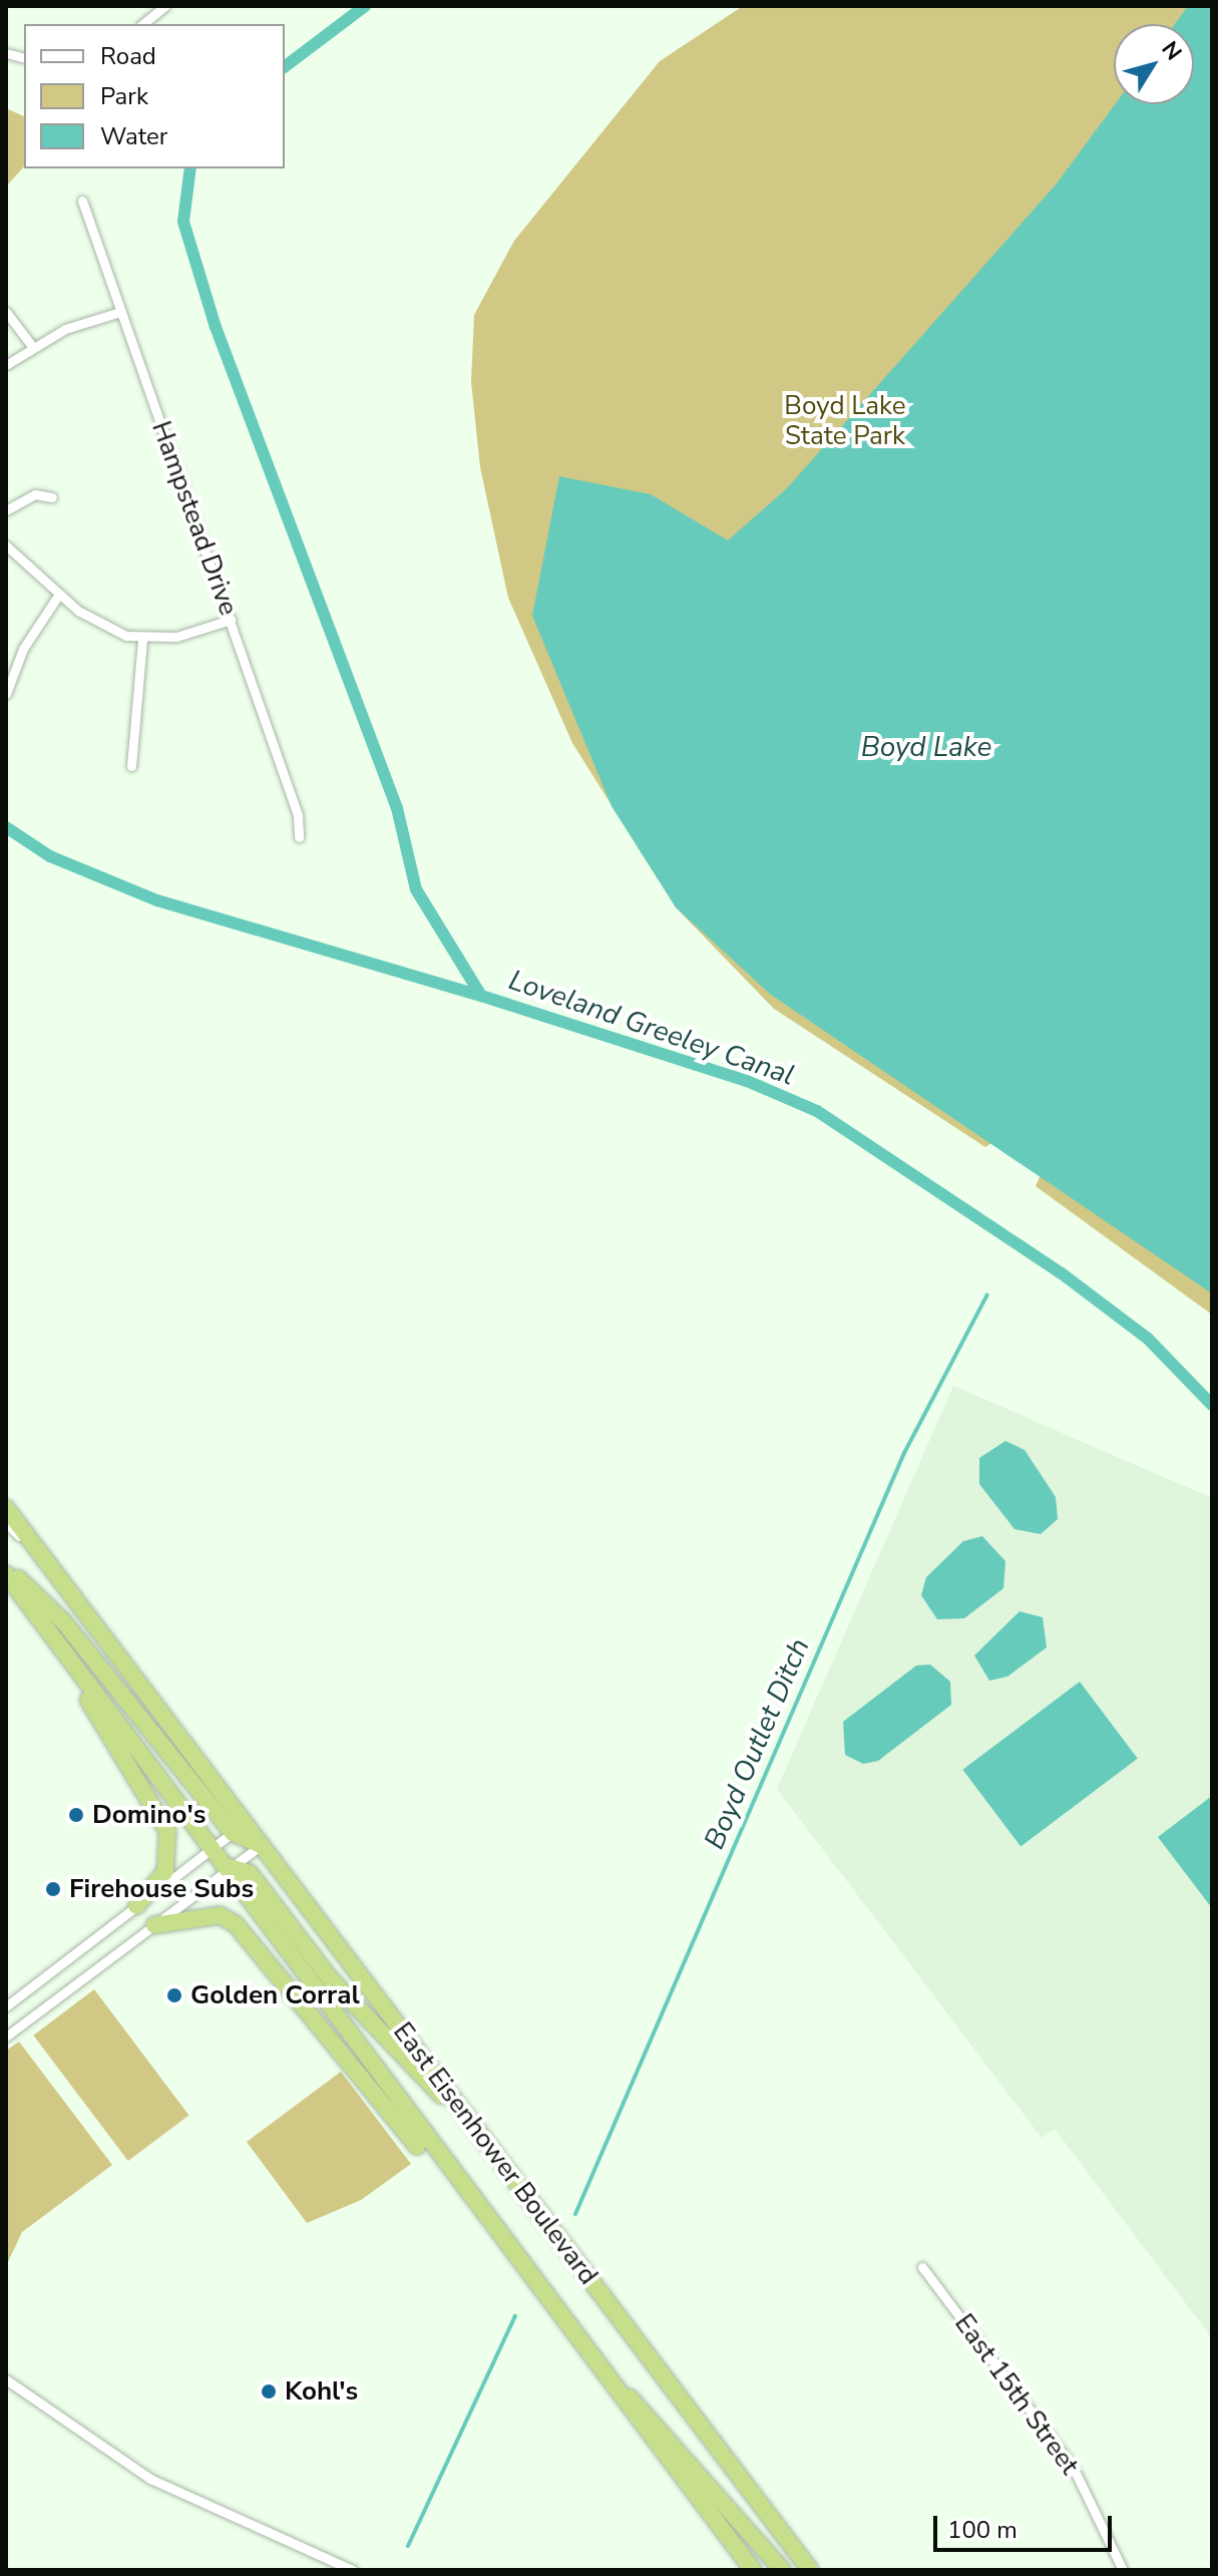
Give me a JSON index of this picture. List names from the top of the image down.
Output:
{
  "streets": {
    "highway": ["East Eisenhower Boulevard"],
    "street": ["Hampstead Drive", "East 15th Street"]
  },
  "water": ["Boyd Lake", "Loveland Greeley Canal", "Boyd Outlet Ditch"],
  "parks": ["Boyd Lake State Park"],
  "places": [
    "Domino's",
    "Firehouse Subs",
    "Golden Corral",
    "Kohl's"
  ],
  "legend": ["Road", "Park", "Water"],
  "scale_bar": "100 m",
  "north": "top right"
}
